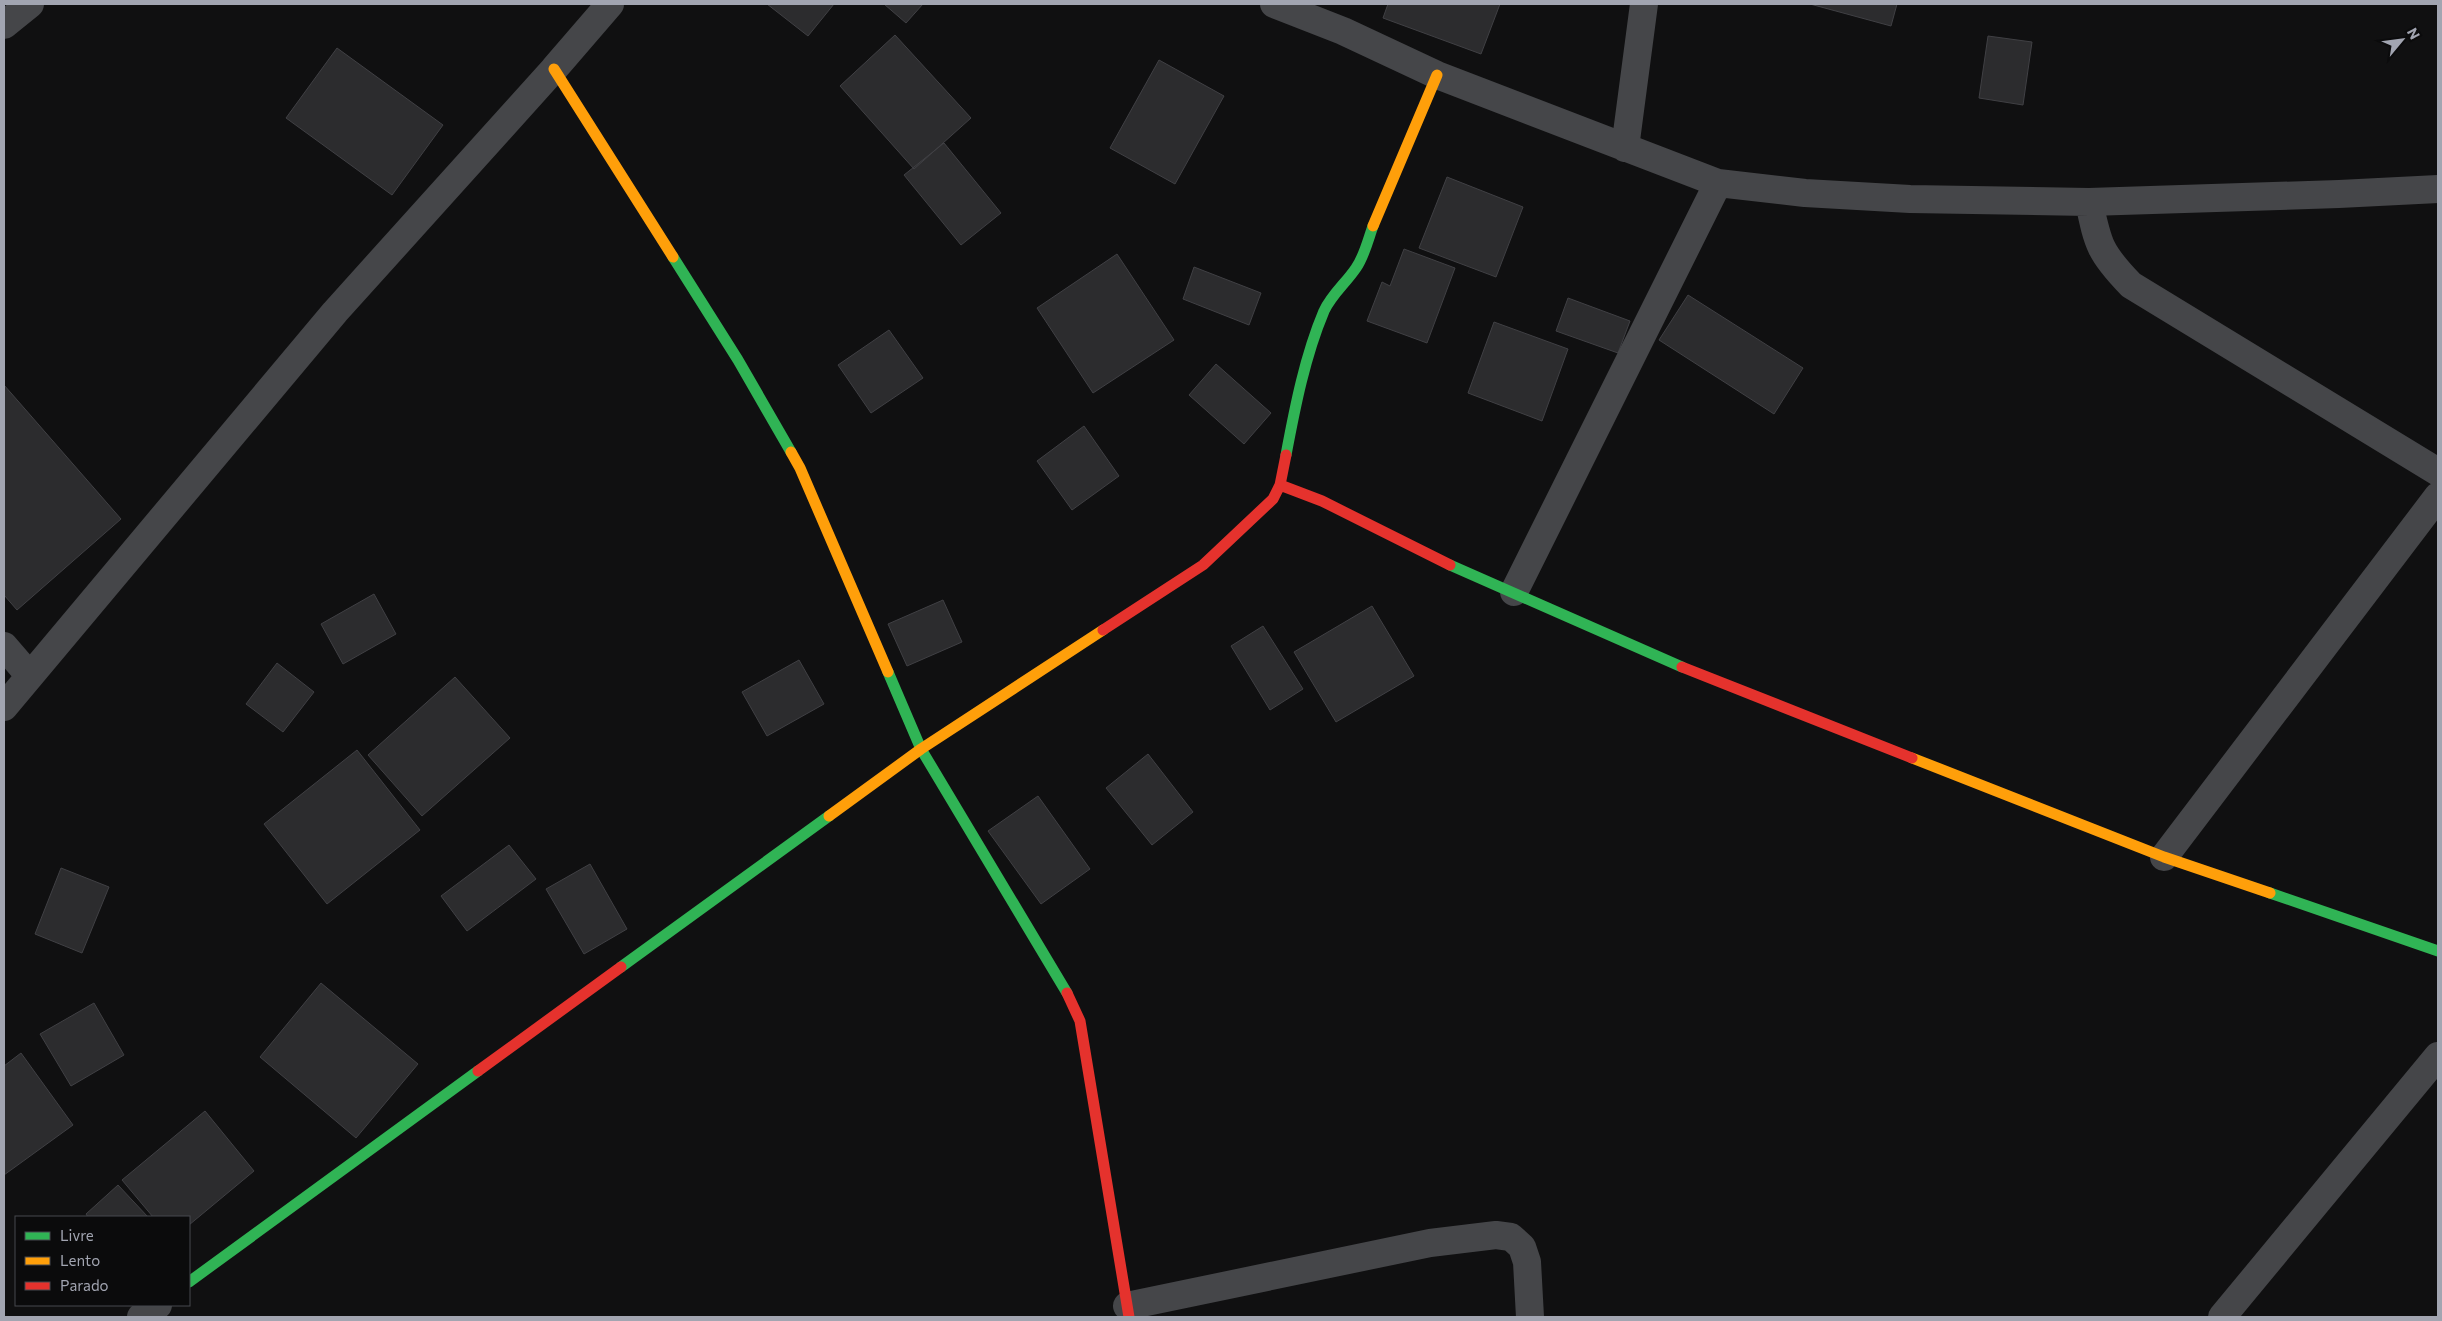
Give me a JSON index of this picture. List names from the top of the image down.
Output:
{
  "legend": ["Livre", "Lento", "Parado"],
  "north": "top right"
}
